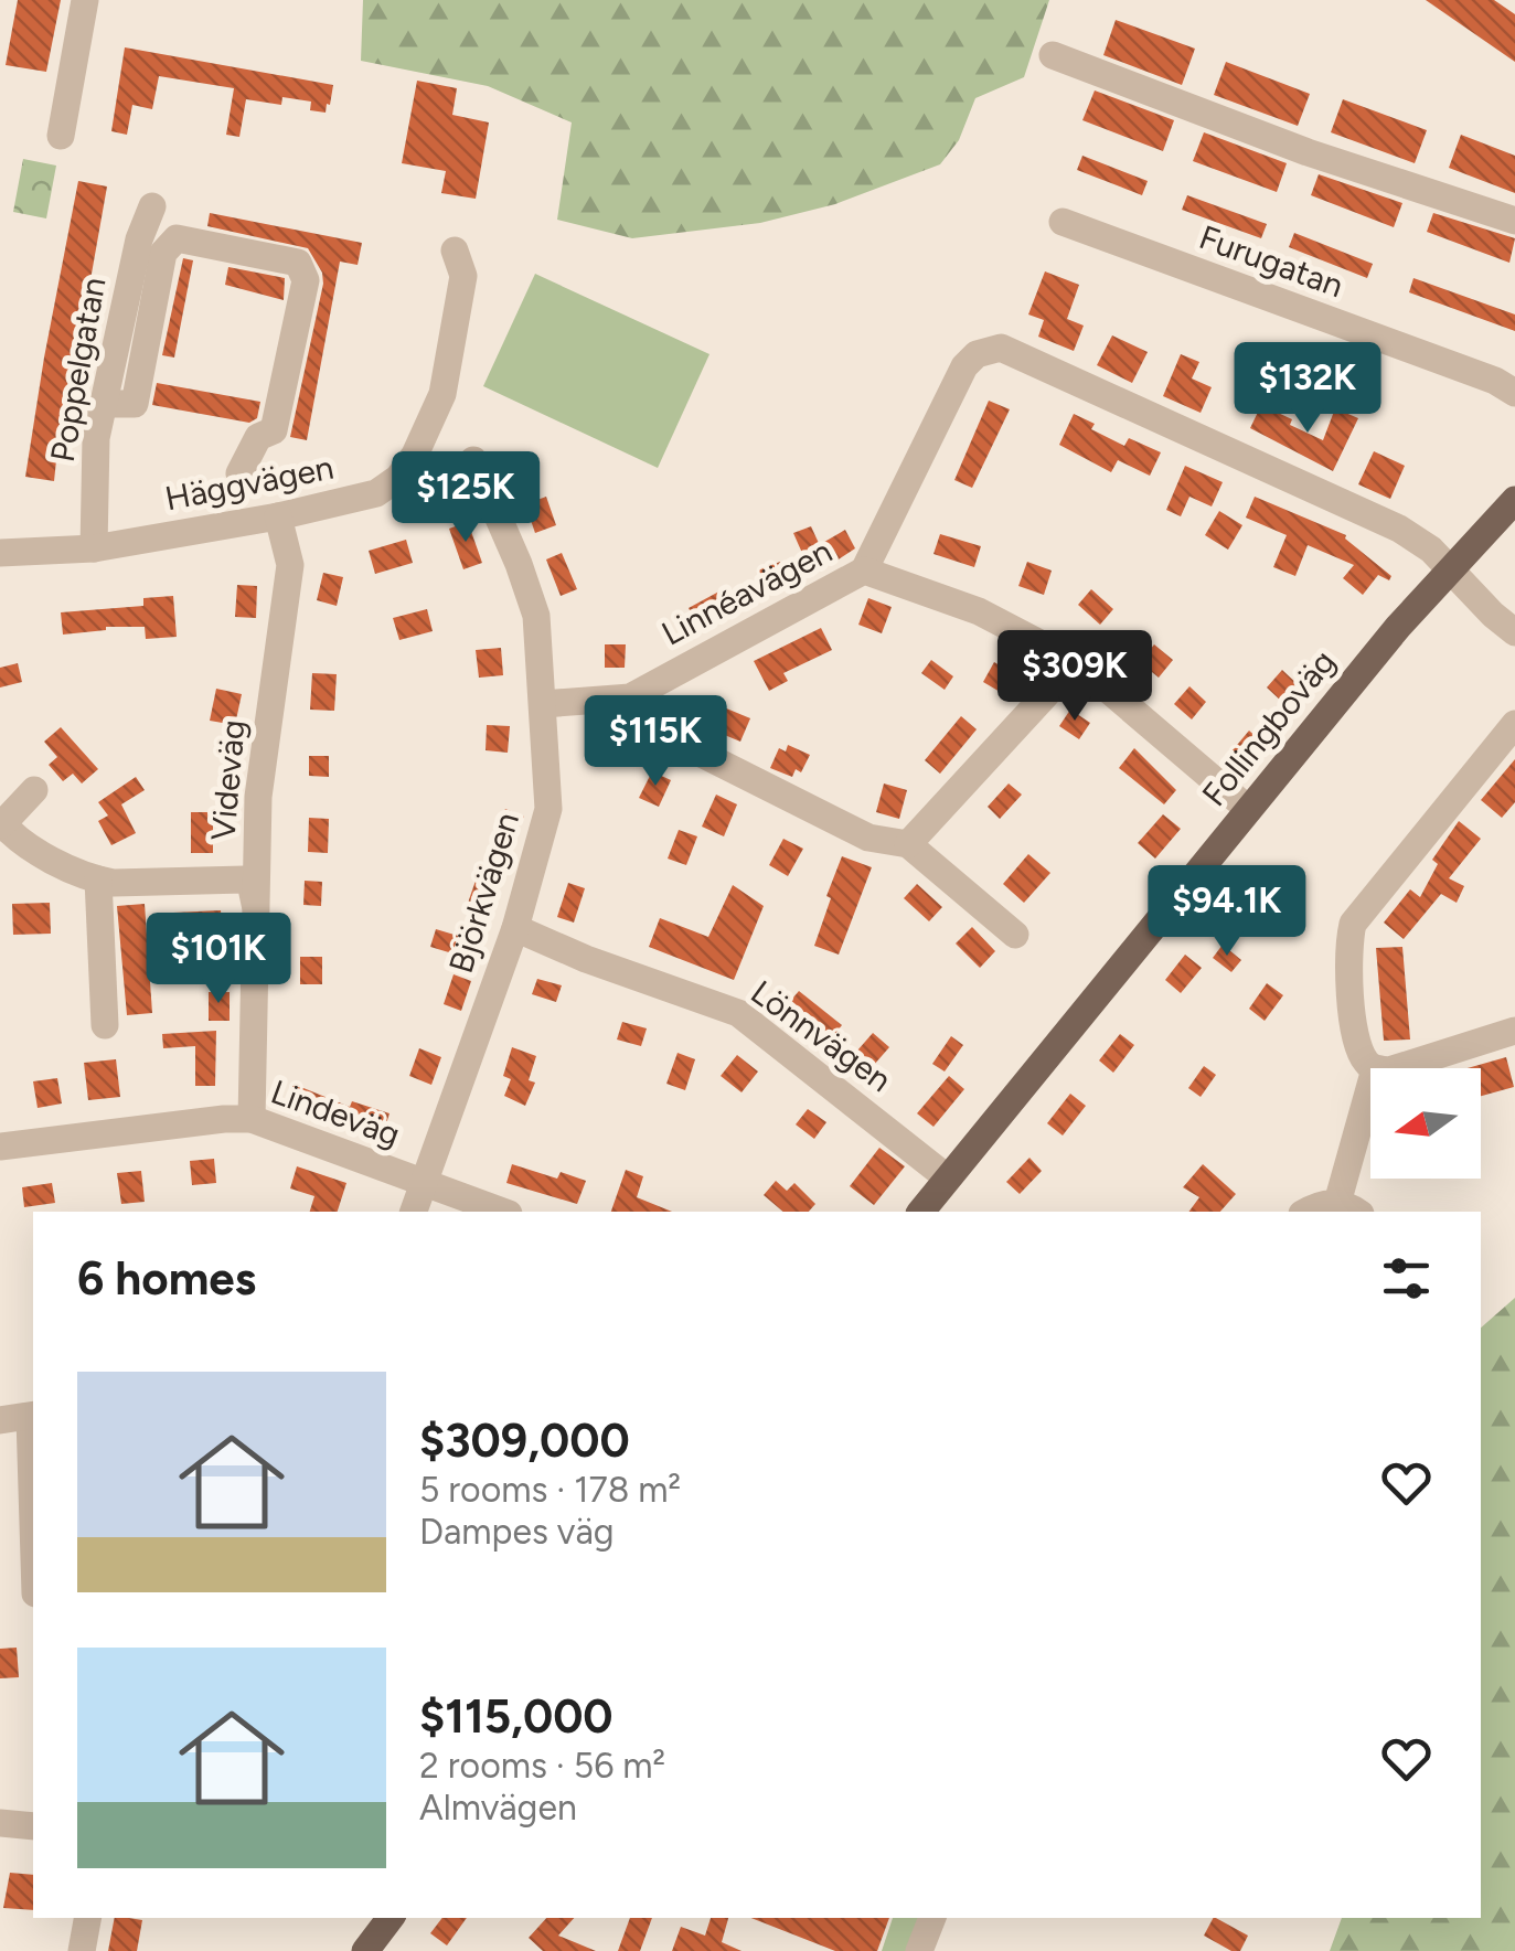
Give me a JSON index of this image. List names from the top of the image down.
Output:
{
  "streets": {
    "main road": ["Follingboväg"],
    "street": [
      "Furugatan",
      "Poppelgatan",
      "Häggvägen",
      "Linnéavägen",
      "Videväg",
      "Björkvägen",
      "Lönnvägen",
      "Lindeväg"
    ]
  },
  "crossings": [
    ["Poppelgatan", "Häggvägen"],
    ["Häggvägen", "Videväg"],
    ["Linnéavägen", "Follingboväg"],
    ["Linnéavägen", "Björkvägen"],
    ["Follingboväg", "Lönnvägen"],
    ["Videväg", "Lindeväg"],
    ["Björkvägen", "Lönnvägen"],
    ["Björkvägen", "Lindeväg"]
  ],
  "north": "left",
  "page": {
    "price": [
      "$132K",
      "$125K",
      "$309K",
      "$115K",
      "$94.1K",
      "$101K"
    ],
    "heading": "6 homes",
    "list": [
      {
        "name": "$309,000",
        "note": "5 rooms · 178 m² · Dampes väg"
      },
      {
        "name": "$115,000",
        "note": "2 rooms · 56 m² · Almvägen"
      }
    ]
  }
}
